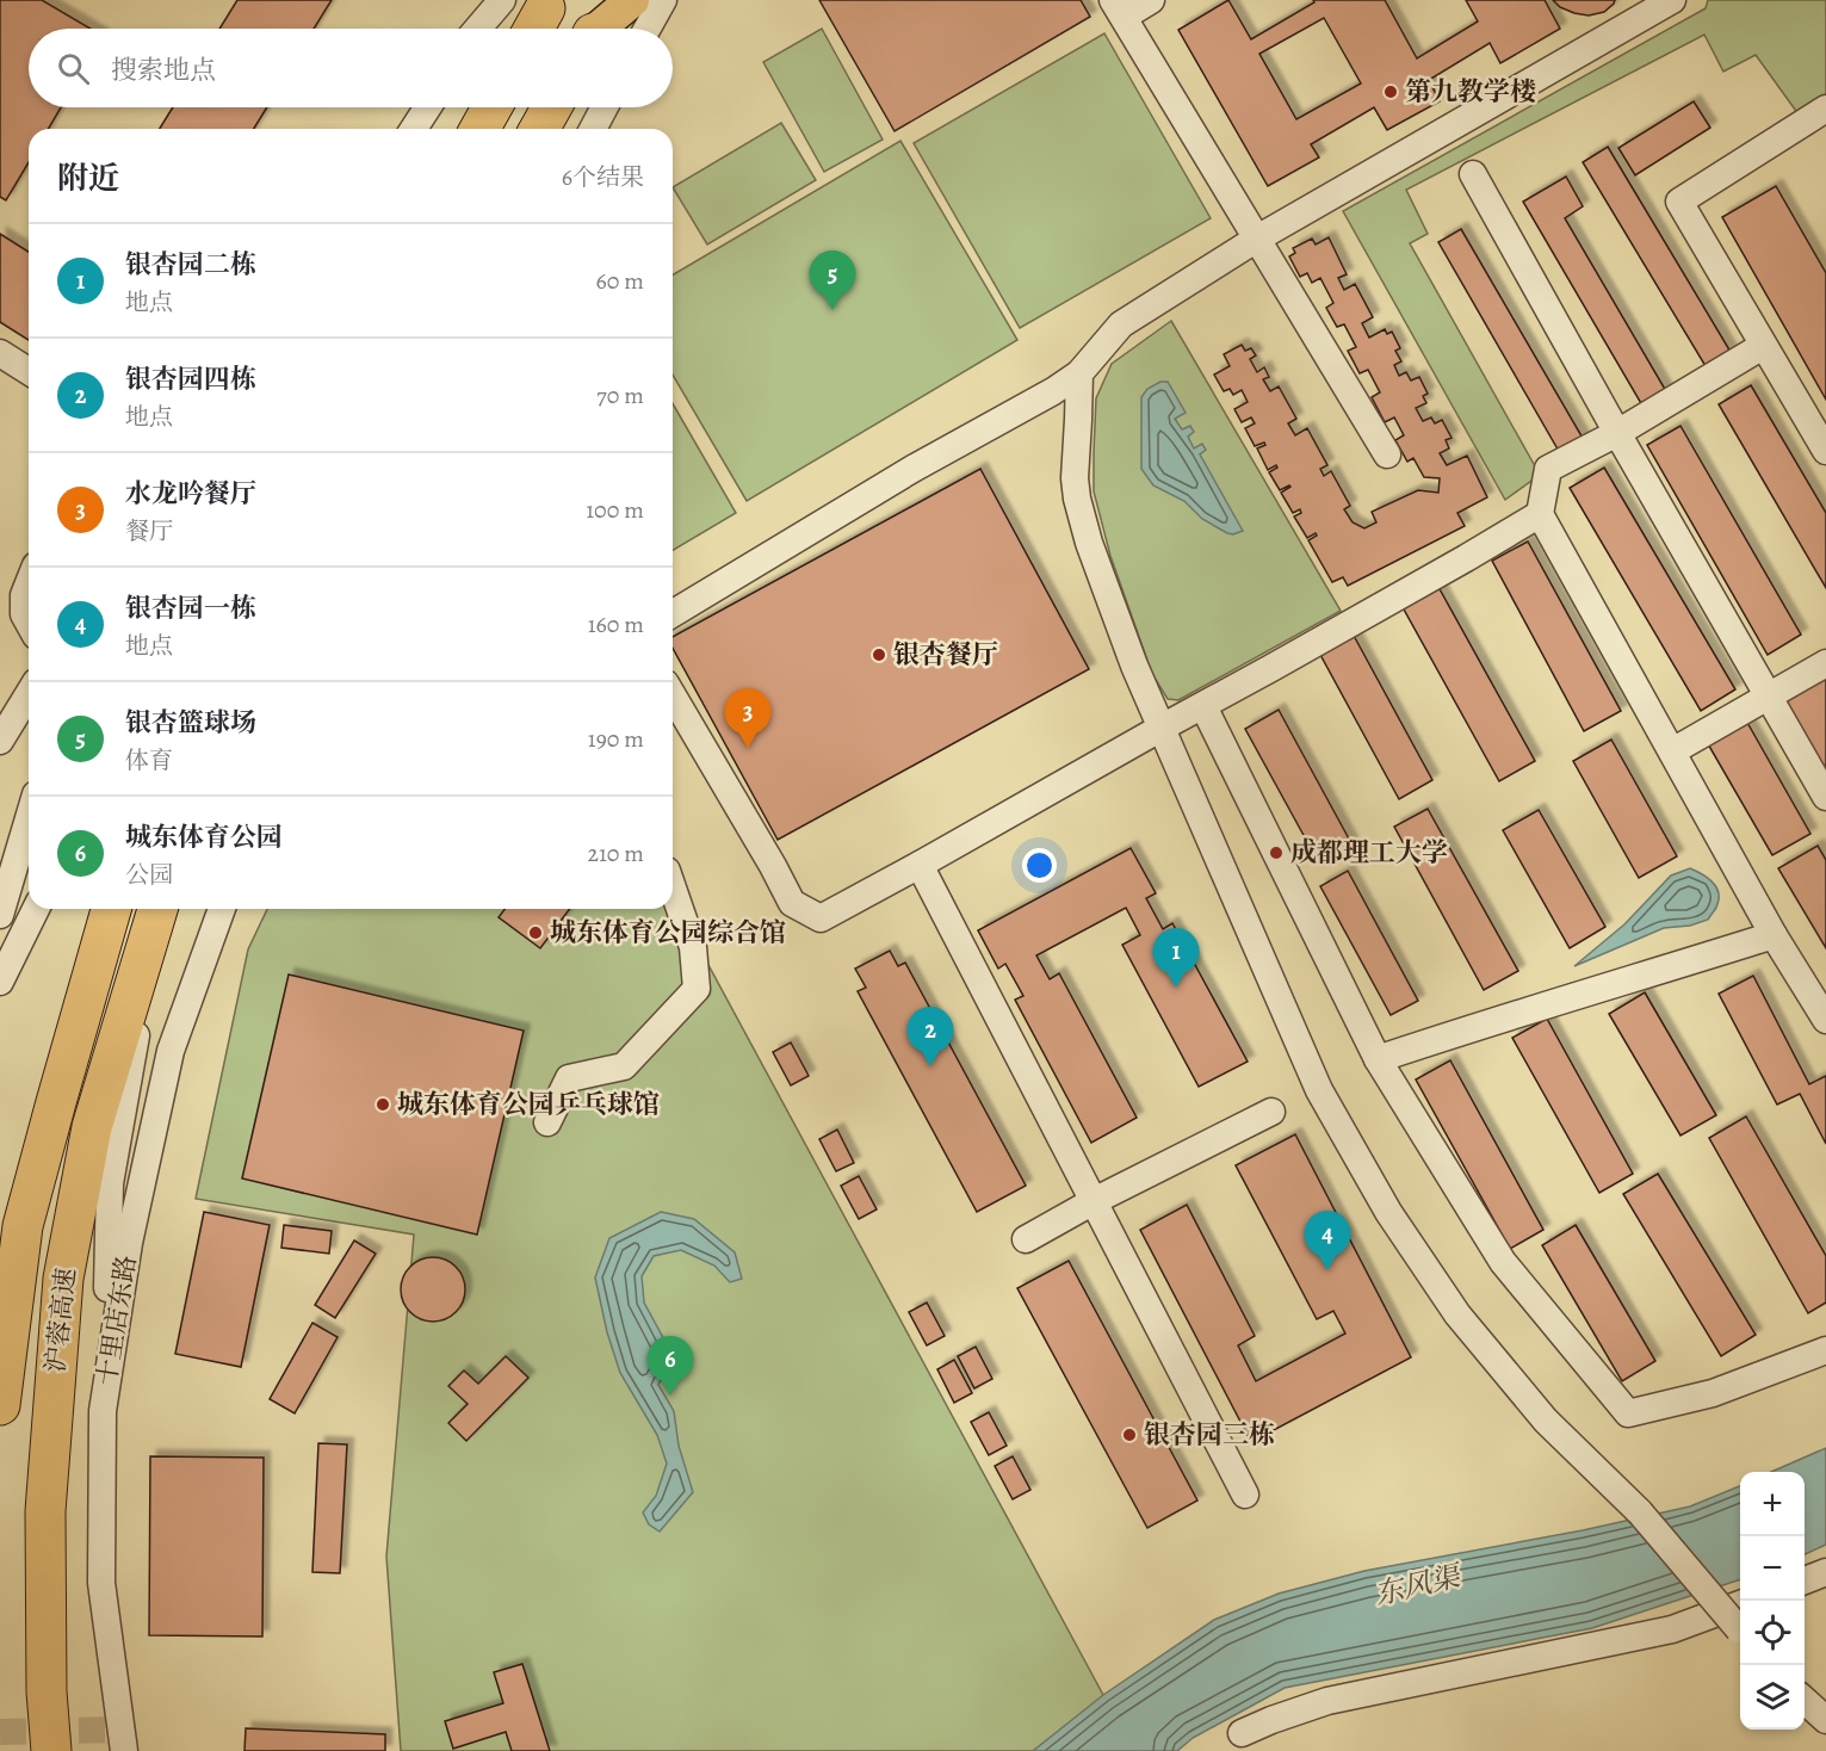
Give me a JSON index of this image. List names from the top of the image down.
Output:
{
  "streets": {
    "highway": ["沪蓉高速"],
    "street": ["十里店东路"]
  },
  "water": ["东风渠"],
  "places": [
    "第九教学楼",
    "银杏餐厅",
    "成都理工大学",
    "城东体育公园综合馆",
    "城东体育公园乒乓球馆",
    "银杏园三栋"
  ],
  "page": {
    "search": "搜索地点",
    "heading": ["附近", "6个结果"],
    "list": [
      {
        "mark": "1",
        "name": "银杏园二栋",
        "note": "地点",
        "value": "60 m"
      },
      {
        "mark": "2",
        "name": "银杏园四栋",
        "note": "地点",
        "value": "70 m"
      },
      {
        "mark": "3",
        "name": "水龙吟餐厅",
        "note": "餐厅",
        "value": "100 m"
      },
      {
        "mark": "4",
        "name": "银杏园一栋",
        "note": "地点",
        "value": "160 m"
      },
      {
        "mark": "5",
        "name": "银杏篮球场",
        "note": "体育",
        "value": "190 m"
      },
      {
        "mark": "6",
        "name": "城东体育公园",
        "note": "公园",
        "value": "210 m"
      }
    ],
    "pins": [
      "5",
      "3",
      "1",
      "2",
      "4",
      "6"
    ],
    "map_buttons": ["+", "−"]
  }
}
